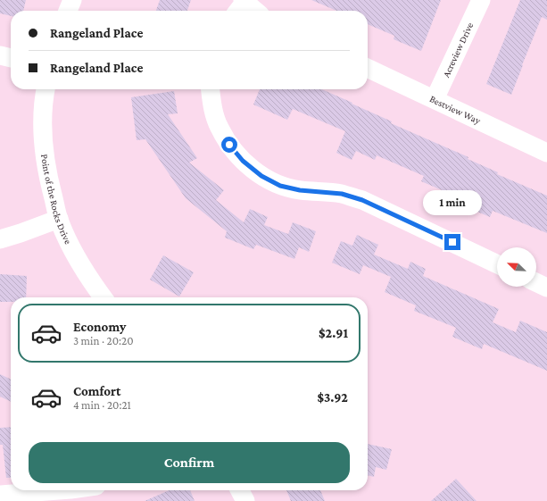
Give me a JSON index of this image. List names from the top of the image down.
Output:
{
  "streets": {
    "street": ["Acreview Drive", "Bestview Way", "Point of the Rocks Drive"]
  },
  "crossings": [
    ["Acreview Drive", "Bestview Way"]
  ],
  "north": "top left",
  "page": {
    "banner": ["Rangeland Place", "Rangeland Place"],
    "bubble": "1 min",
    "list": [
      {
        "name": "Economy",
        "note": "3 min · 20:20",
        "value": "$2.91"
      },
      {
        "name": "Comfort",
        "note": "4 min · 20:21",
        "value": "$3.92"
      }
    ],
    "buttons": "Confirm"
  }
}
